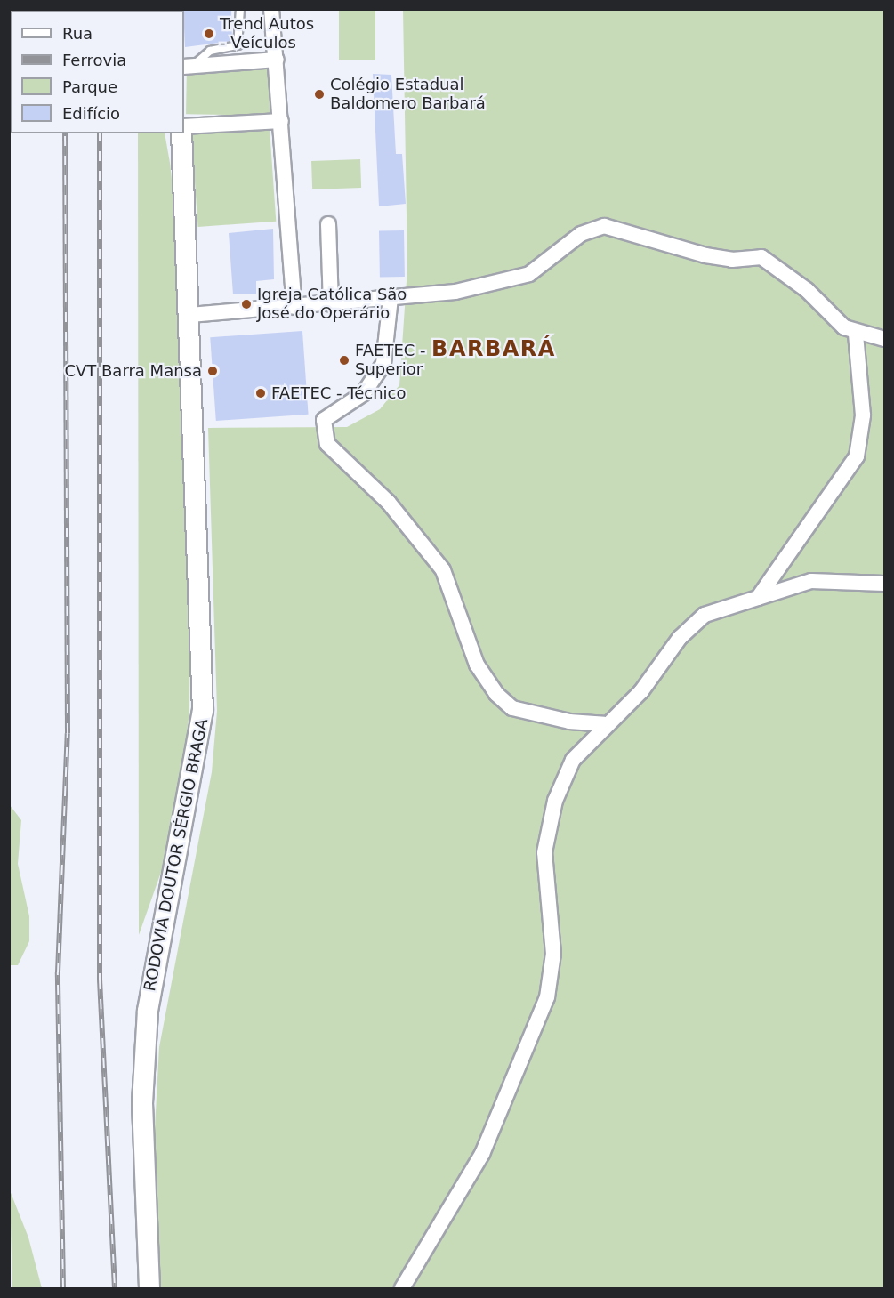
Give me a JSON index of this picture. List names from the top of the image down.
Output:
{
  "streets": {
    "main road": ["RODOVIA DOUTOR SÉRGIO BRAGA"]
  },
  "districts": ["BARBARÁ"],
  "places": [
    "Trend Autos - Veículos",
    "Colégio Estadual Baldomero Barbará",
    "Igreja Católica São José do Operário",
    "FAETEC - Superior",
    "CVT Barra Mansa",
    "FAETEC - Técnico"
  ],
  "legend": [
    "Rua",
    "Ferrovia",
    "Parque",
    "Edifício"
  ]
}
